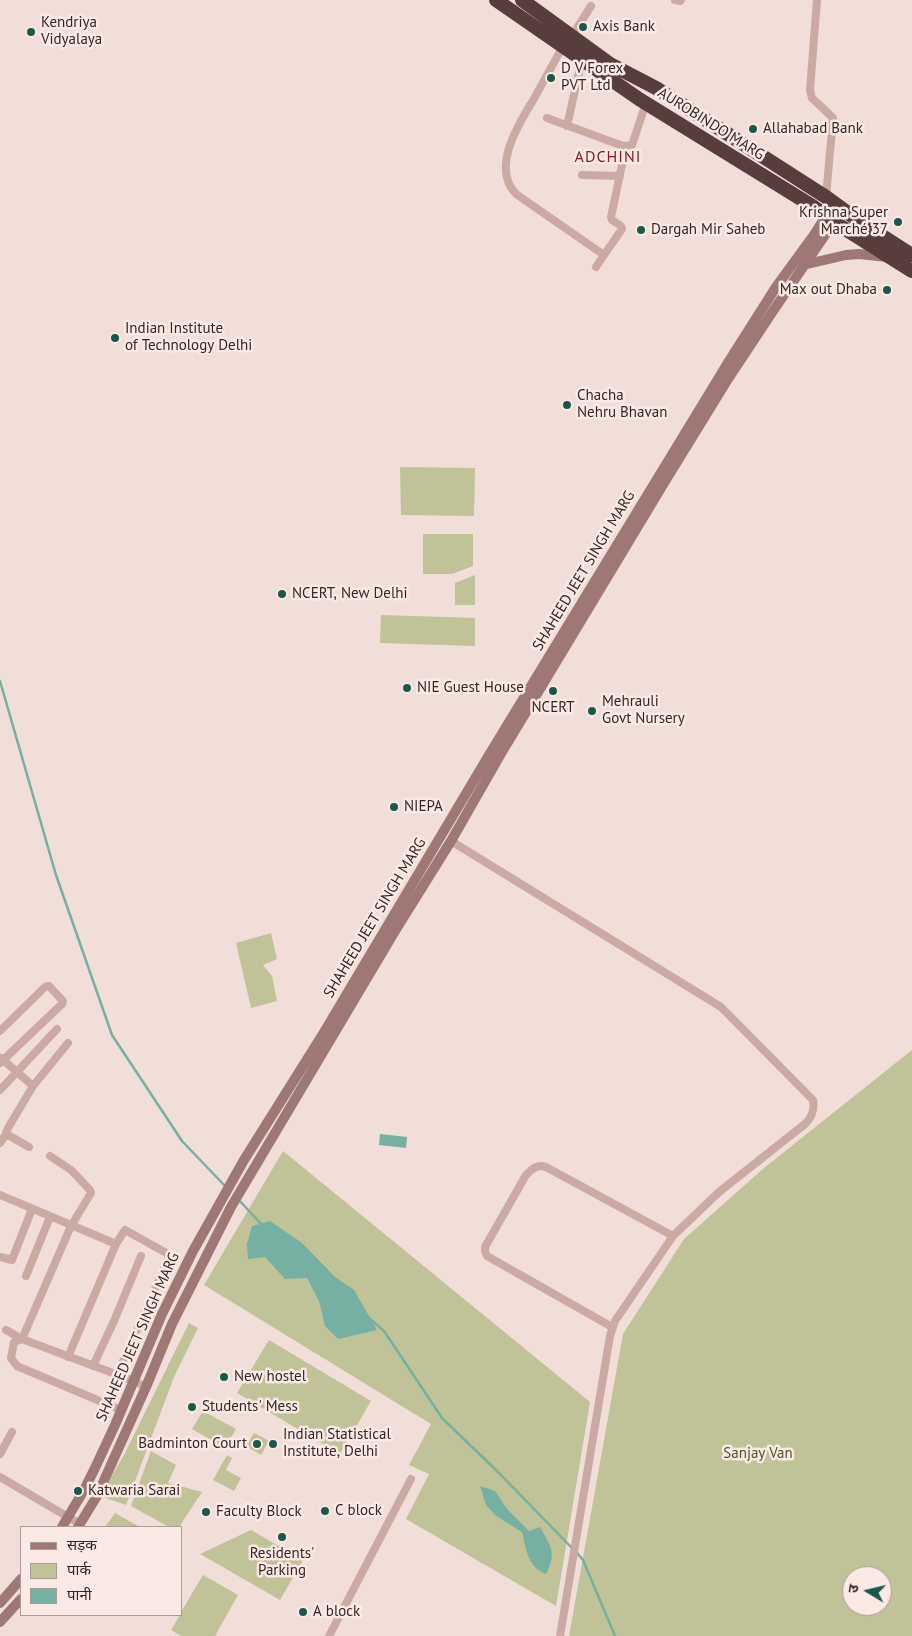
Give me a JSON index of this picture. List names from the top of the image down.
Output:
{
  "streets": {
    "highway": ["AUROBINDO MARG"],
    "main road": ["SHAHEED JEET SINGH MARG"]
  },
  "crossings": [
    ["AUROBINDO MARG", "SHAHEED JEET SINGH MARG"]
  ],
  "districts": ["ADCHINI"],
  "parks": ["Sanjay Van"],
  "places": [
    "Axis Bank",
    "Kendriya Vidyalaya",
    "D V Forex PVT Ltd",
    "Allahabad Bank",
    "Krishna Super Marché 37",
    "Dargah Mir Saheb",
    "Max out Dhaba",
    "Indian Institute of Technology Delhi",
    "Chacha Nehru Bhavan",
    "NCERT, New Delhi",
    "NIE Guest House",
    "NCERT",
    "Mehrauli Govt Nursery",
    "NIEPA",
    "New hostel",
    "Students' Mess",
    "Badminton Court",
    "Indian Statistical Institute, Delhi",
    "Katwaria Sarai",
    "C block",
    "Faculty Block",
    "Residents' Parking",
    "A block"
  ],
  "legend": ["सड़क", "पार्क", "पानी"],
  "north": "left"
}
